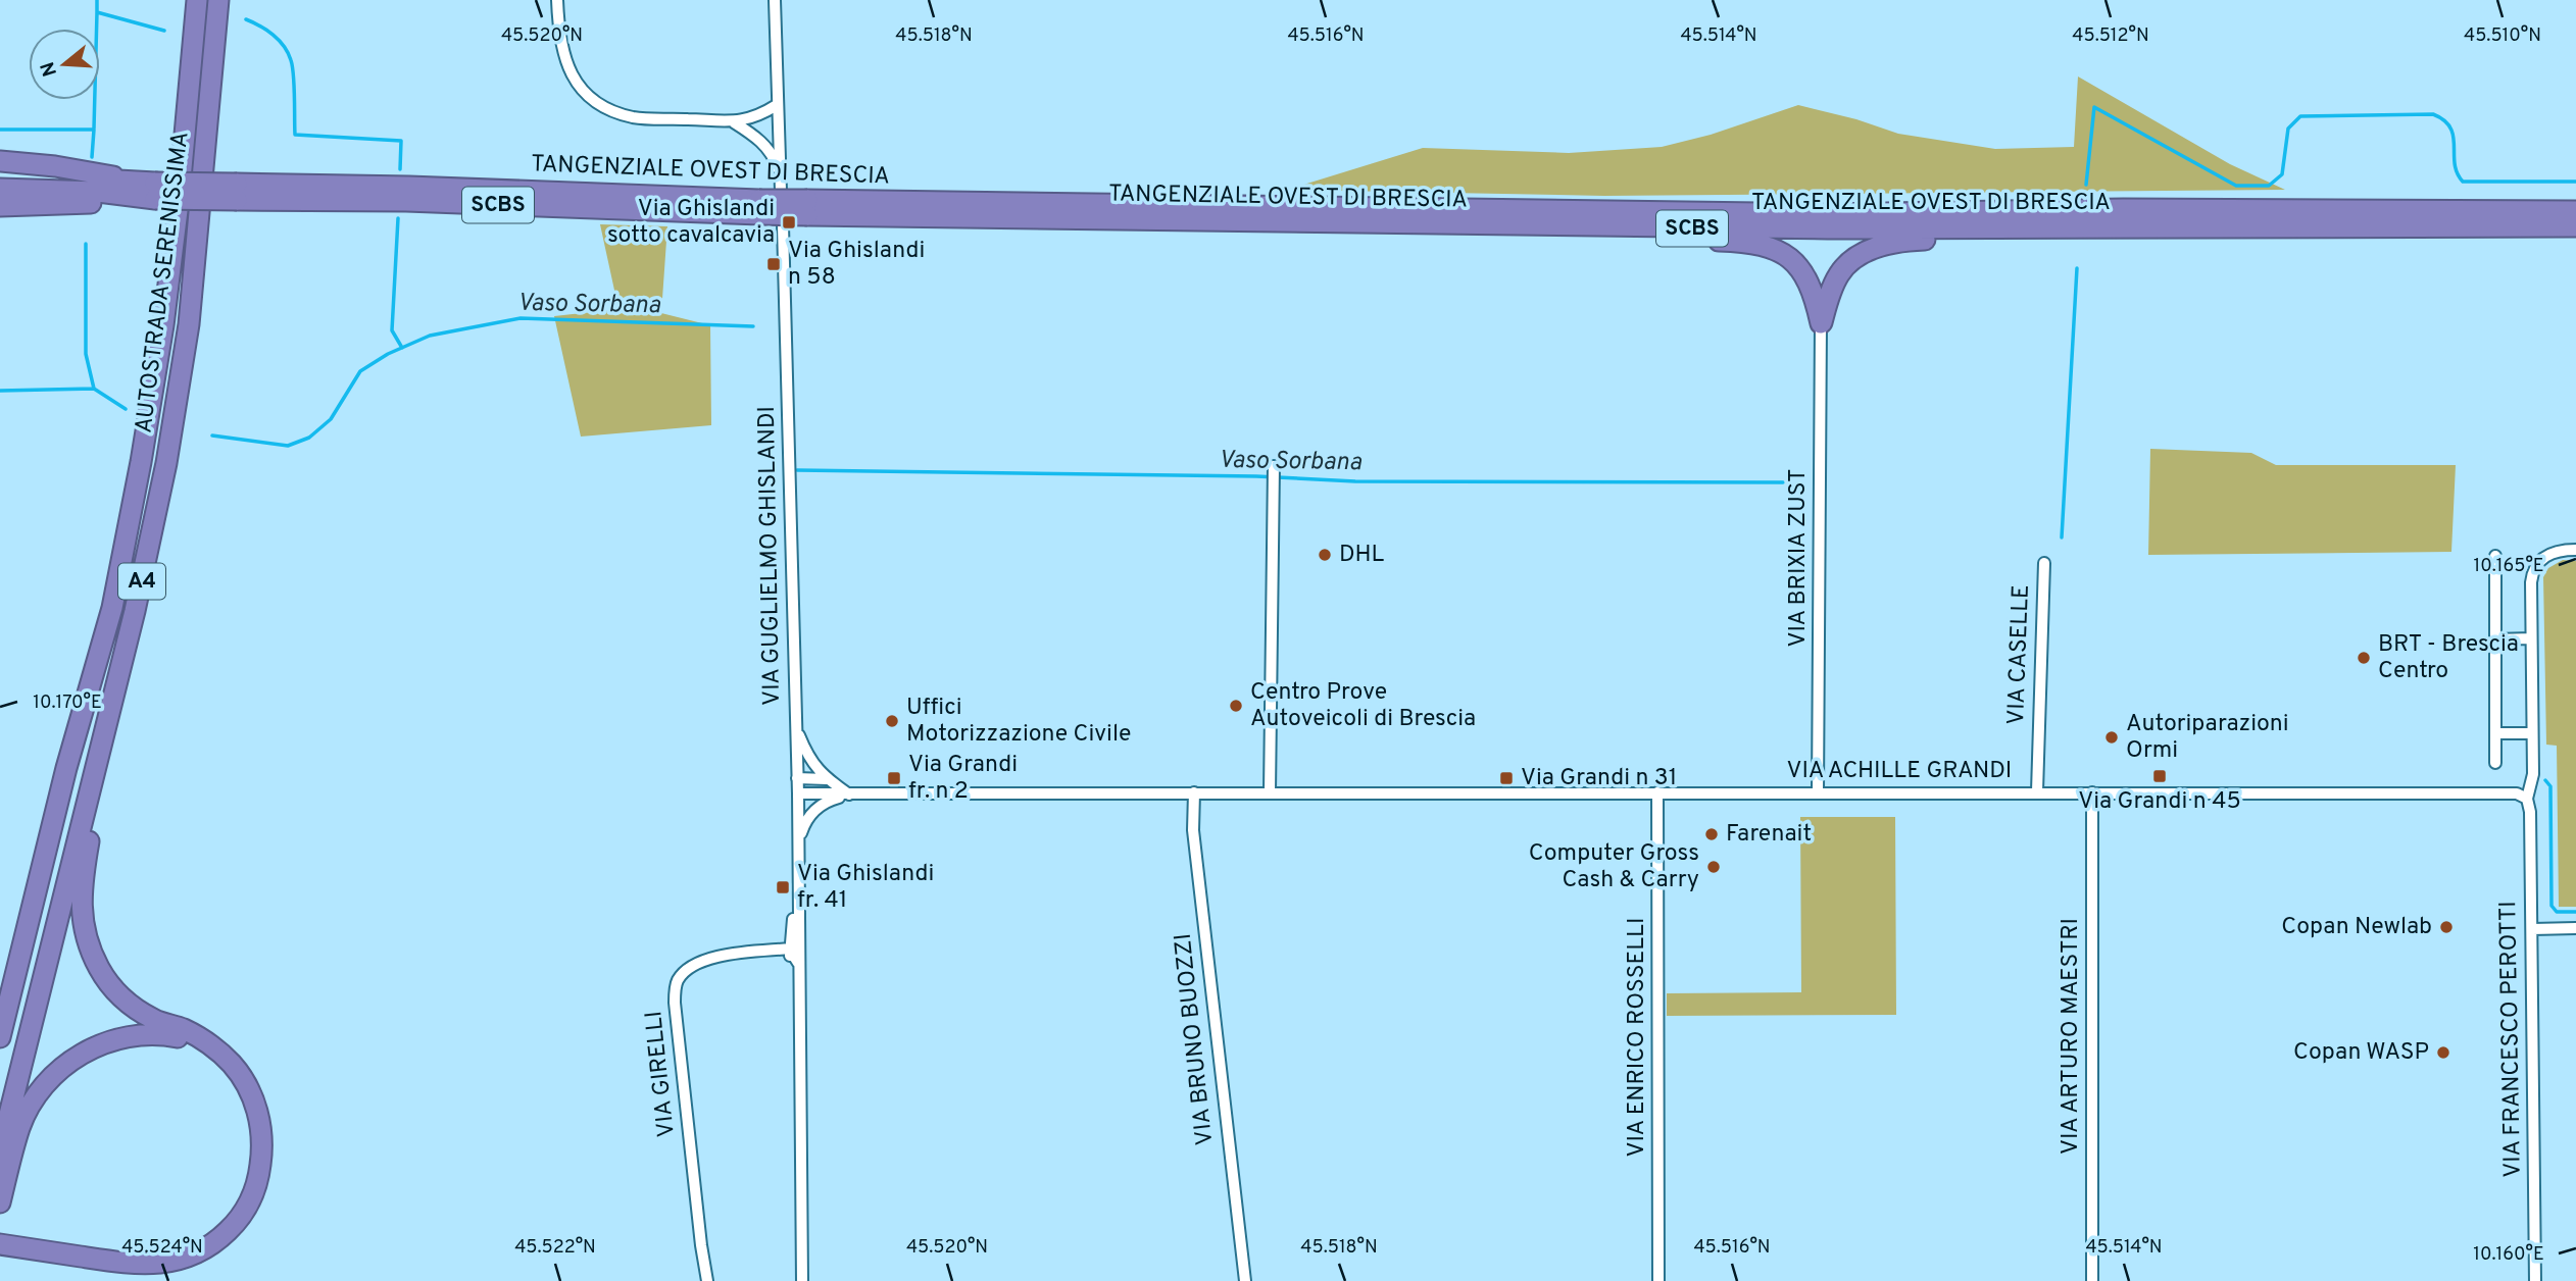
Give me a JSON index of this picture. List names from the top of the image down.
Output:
{
  "streets": {
    "highway": [
      "TANGENZIALE OVEST DI BRESCIA",
      "SCBS",
      "AUTOSTRADA SERENISSIMA",
      "A4"
    ],
    "street": [
      "VIA GUGLIELMO GHISLANDI",
      "VIA BRIXIA ZUST",
      "VIA CASELLE",
      "VIA ACHILLE GRANDI",
      "VIA ARTURO MAESTRI",
      "VIA ENRICO ROSSELLI",
      "VIA BRUNO BUOZZI",
      "VIA FRANCESCO PEROTTI",
      "VIA GIRELLI"
    ]
  },
  "crossings": [
    ["VIA GUGLIELMO GHISLANDI", "VIA ACHILLE GRANDI"],
    ["VIA GUGLIELMO GHISLANDI", "VIA GIRELLI"],
    ["VIA BRIXIA ZUST", "VIA ACHILLE GRANDI"],
    ["VIA CASELLE", "VIA ACHILLE GRANDI"],
    ["VIA ACHILLE GRANDI", "VIA ARTURO MAESTRI"],
    ["VIA ACHILLE GRANDI", "VIA ENRICO ROSSELLI"],
    ["VIA ACHILLE GRANDI", "VIA BRUNO BUOZZI"],
    ["VIA ACHILLE GRANDI", "VIA FRANCESCO PEROTTI"]
  ],
  "water": ["Vaso Sorbana"],
  "places": {
    "transit": [
      "Via Ghislandi sotto cavalcavia",
      "Via Ghislandi n 58",
      "Via Grandi n 45",
      "Via Grandi fr. n 2",
      "Via Grandi n 31",
      "Via Ghislandi fr. 41"
    ],
    "other": [
      "DHL",
      "BRT - Brescia Centro",
      "Centro Prove Autoveicoli di Brescia",
      "Uffici Motorizzazione Civile",
      "Autoriparazioni Ormi",
      "Farenait",
      "Computer Gross Cash & Carry",
      "Copan Newlab",
      "Copan WASP"
    ]
  },
  "north": "left",
  "coordinates": [
    "45.520°N",
    "45.518°N",
    "45.516°N",
    "45.514°N",
    "45.512°N",
    "45.510°N",
    "10.165°E",
    "10.170°E",
    "45.524°N",
    "45.522°N",
    "10.160°E"
  ]
}
